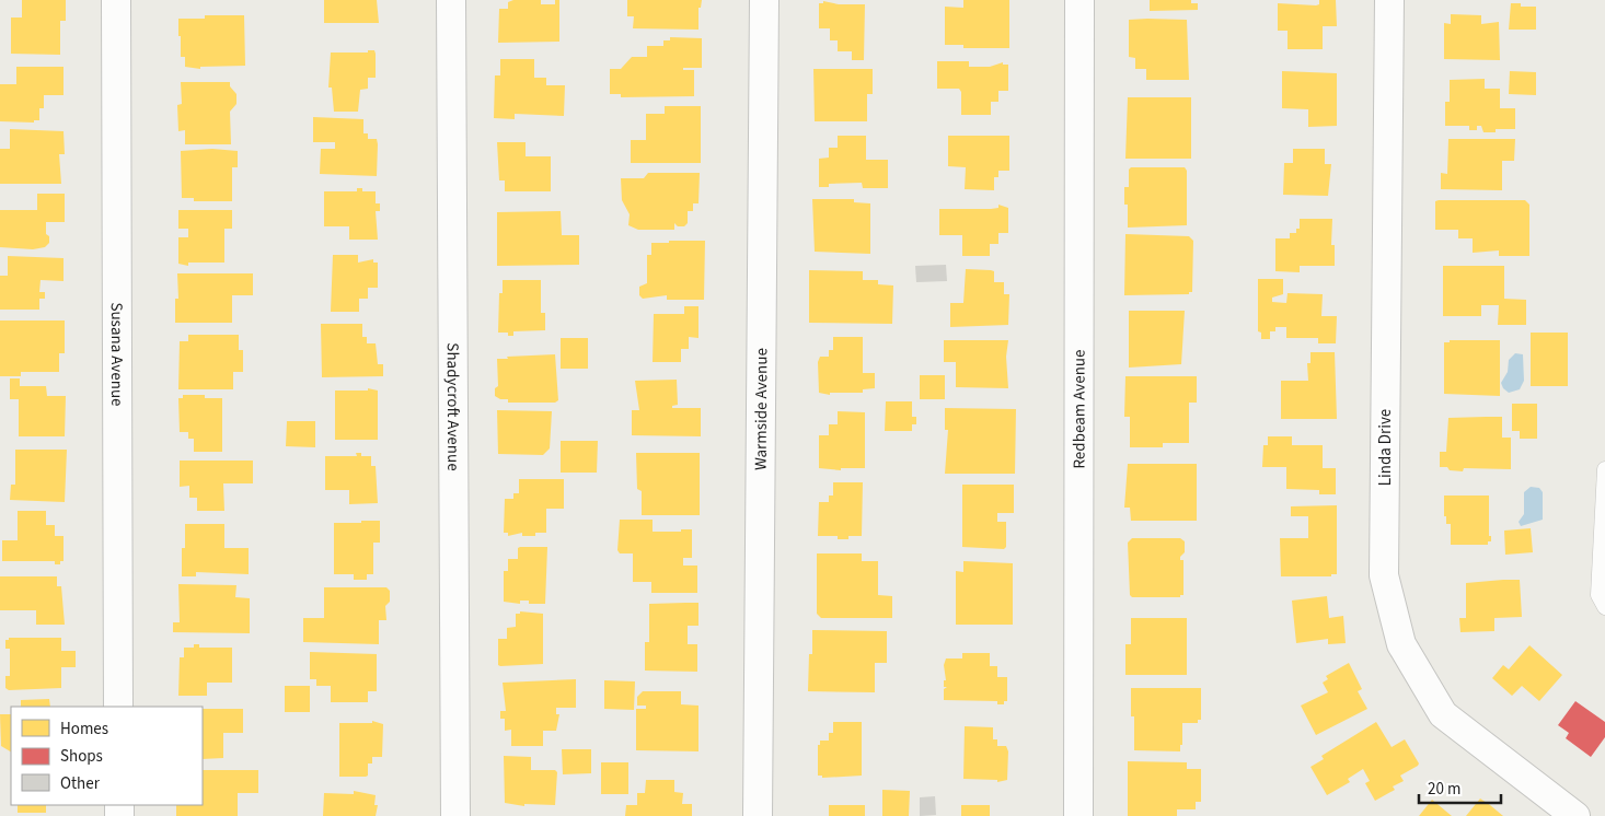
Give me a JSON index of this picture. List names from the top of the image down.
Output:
{
  "streets": {
    "street": [
      "Susana Avenue",
      "Shadycroft Avenue",
      "Warmside Avenue",
      "Redbeam Avenue",
      "Linda Drive"
    ]
  },
  "legend": ["Homes", "Shops", "Other"],
  "scale_bar": "20 m"
}
